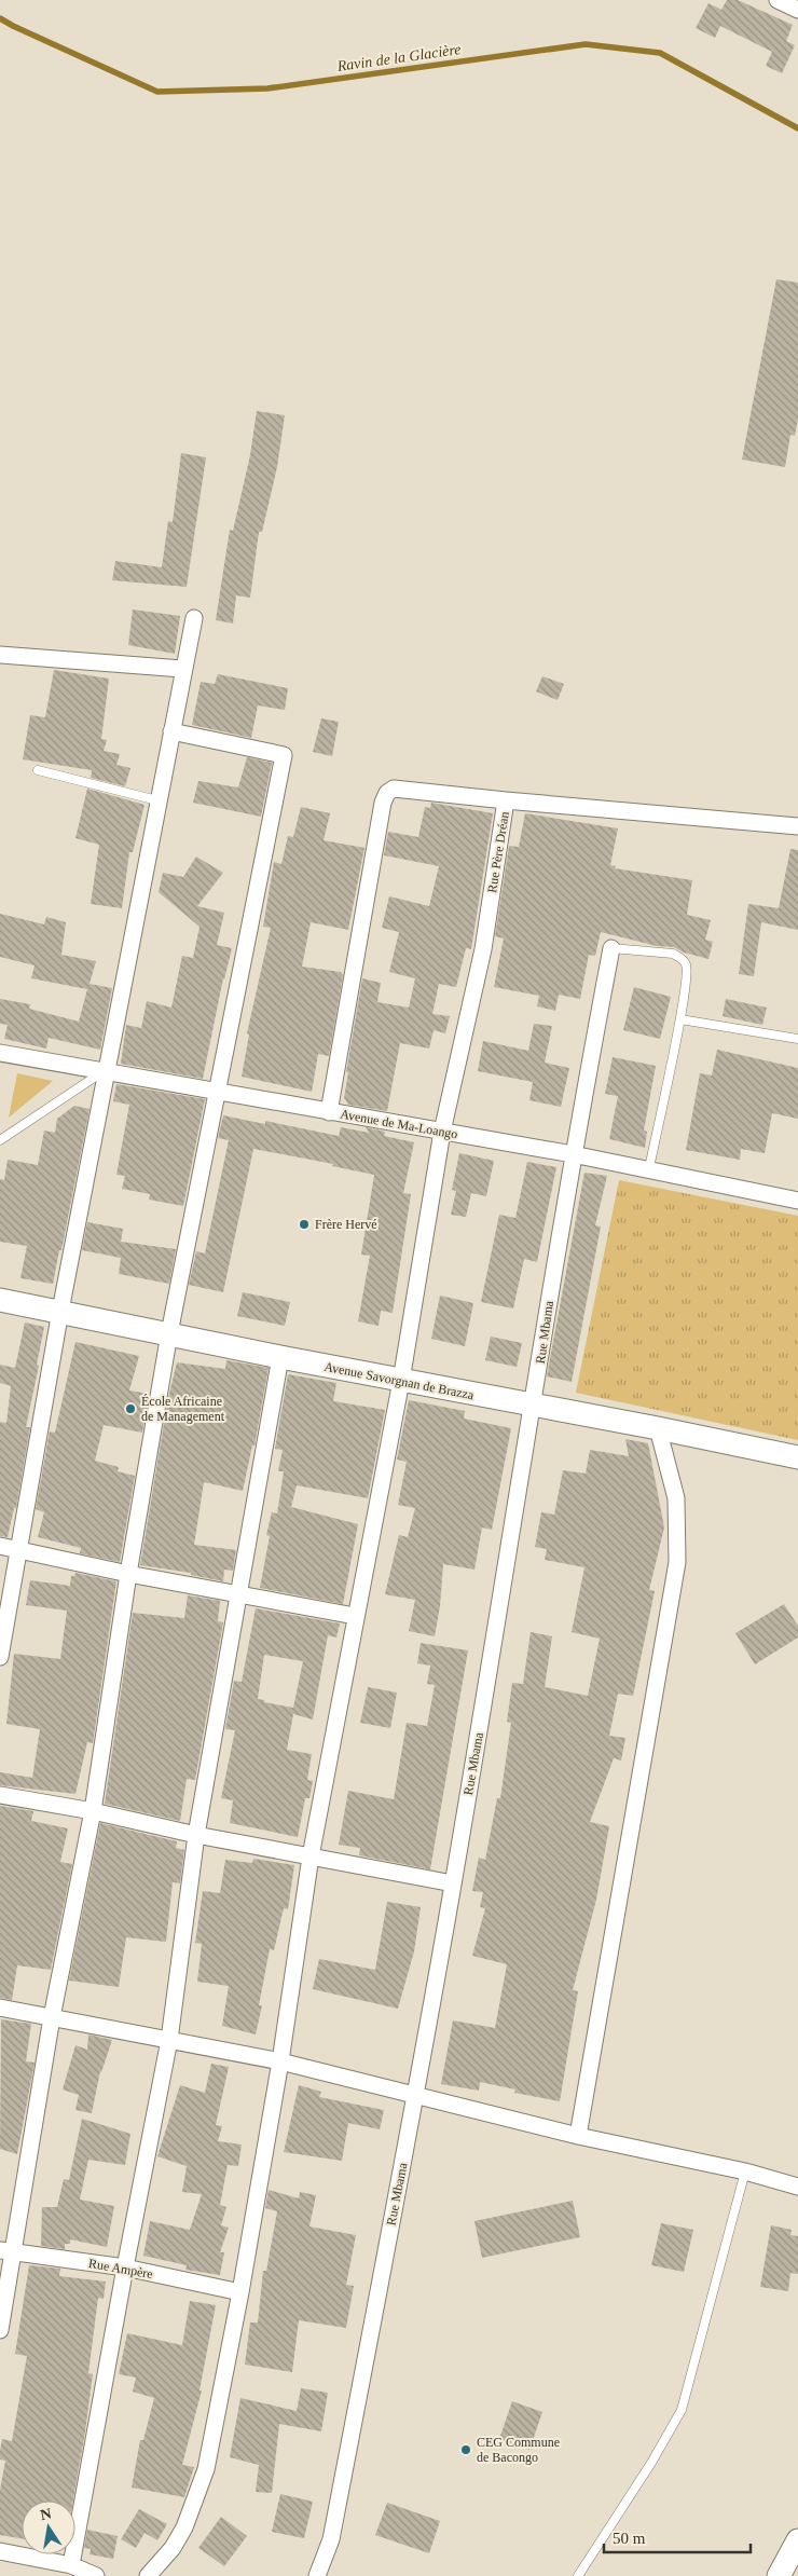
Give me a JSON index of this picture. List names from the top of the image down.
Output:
{
  "streets": {
    "main road": ["Avenue Savorgnan de Brazza"],
    "street": [
      "Rue Père Dréan",
      "Avenue de Ma-Loango",
      "Rue Mbama",
      "Rue Ampère"
    ]
  },
  "crossings": [
    ["Rue Père Dréan", "Avenue de Ma-Loango"],
    ["Rue Père Dréan", "Avenue Savorgnan de Brazza"],
    ["Rue Père Dréan", "Rue Ampère"],
    ["Avenue de Ma-Loango", "Rue Mbama"],
    ["Rue Mbama", "Avenue Savorgnan de Brazza"]
  ],
  "water": ["Ravin de la Glacière"],
  "places": ["Frère Hervé", "École Africaine de Management", "CEG Commune de Bacongo"],
  "scale_bar": "50 m",
  "north": "top"
}
